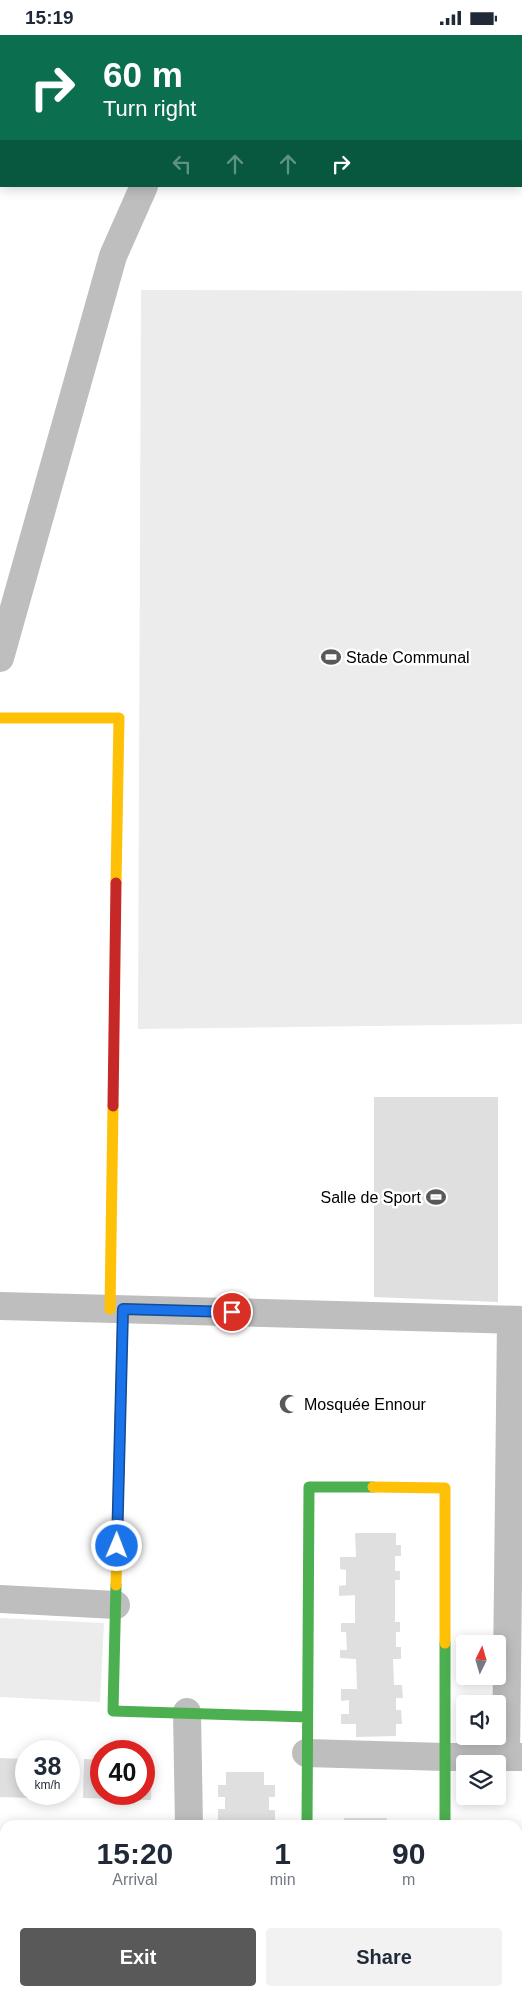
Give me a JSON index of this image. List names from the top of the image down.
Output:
{
  "places": {
    "sports": ["Stade Communal", "Salle de Sport"],
    "mosque": ["Mosquée Ennour"]
  },
  "north": "top",
  "page": {
    "status": "15:19",
    "turn": ["60 m", "Turn right"],
    "speed": "38 km/h",
    "limit": "40",
    "eta": [
      "15:20",
      "Arrival",
      "1",
      "min",
      "90",
      "m"
    ],
    "buttons": ["Exit", "Share"]
  }
}
